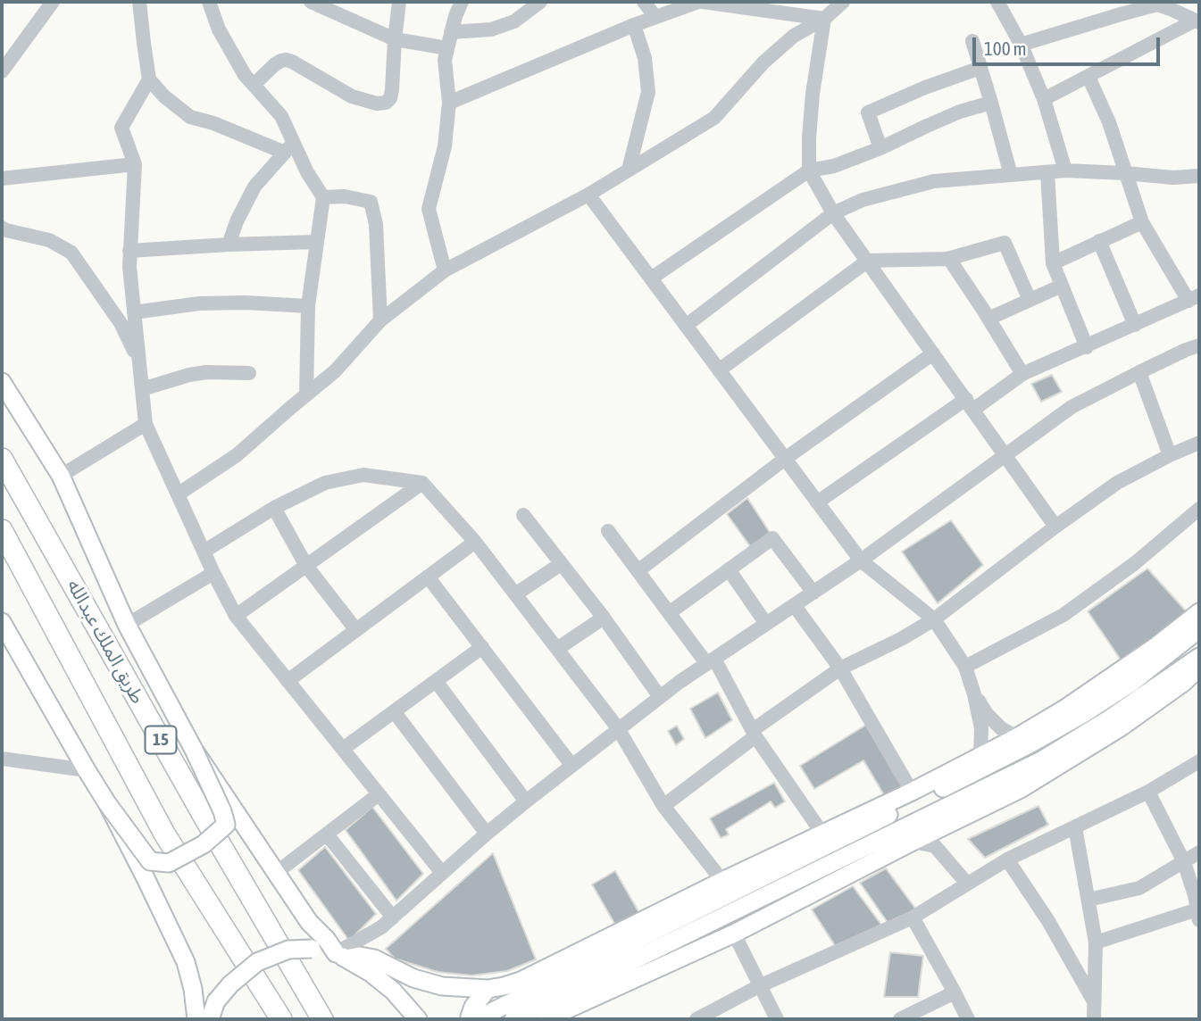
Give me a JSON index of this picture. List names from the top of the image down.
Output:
{
  "streets": {
    "highway": ["طريق الملك عبدالله", "15"]
  },
  "scale_bar": "100 m"
}
